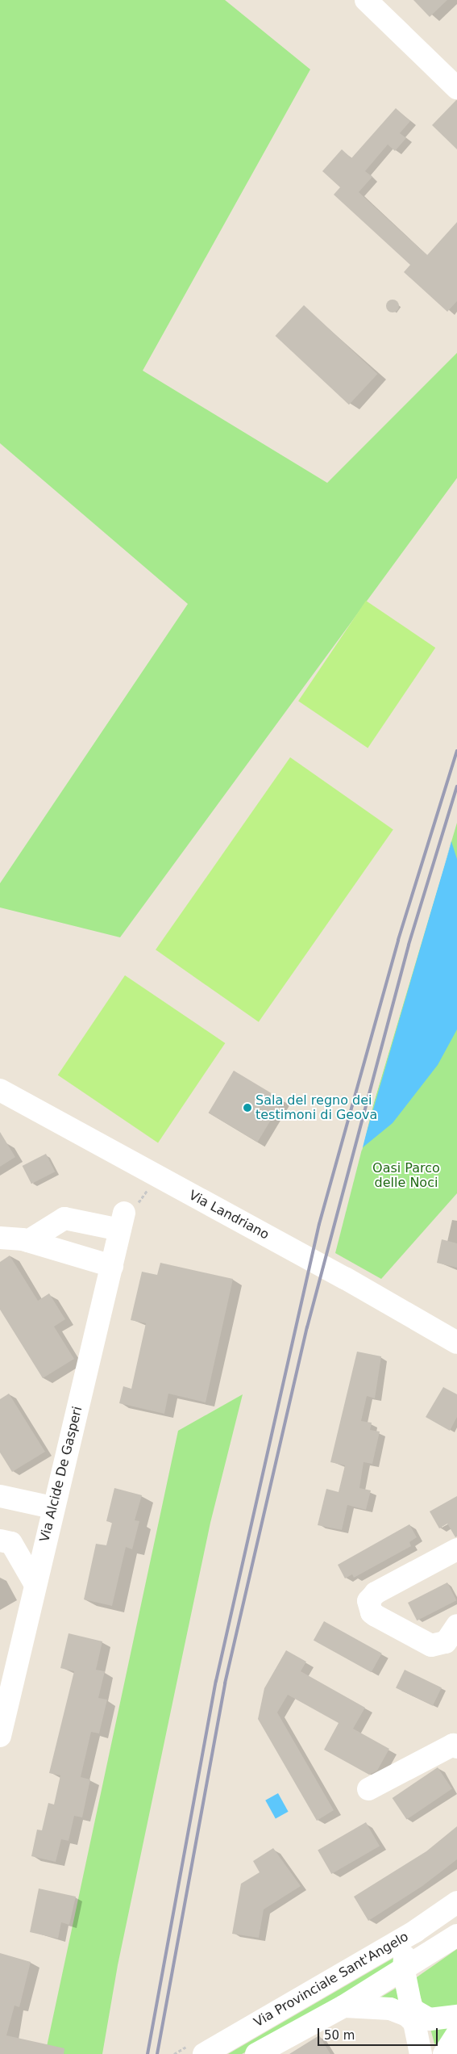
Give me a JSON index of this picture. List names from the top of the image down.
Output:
{
  "streets": {
    "street": ["Via Landriano", "Via Alcide De Gasperi", "Via Provinciale Sant'Angelo"]
  },
  "parks": ["Oasi Parco delle Noci"],
  "places": ["Sala del regno dei testimoni di Geova"],
  "scale_bar": "50 m"
}
